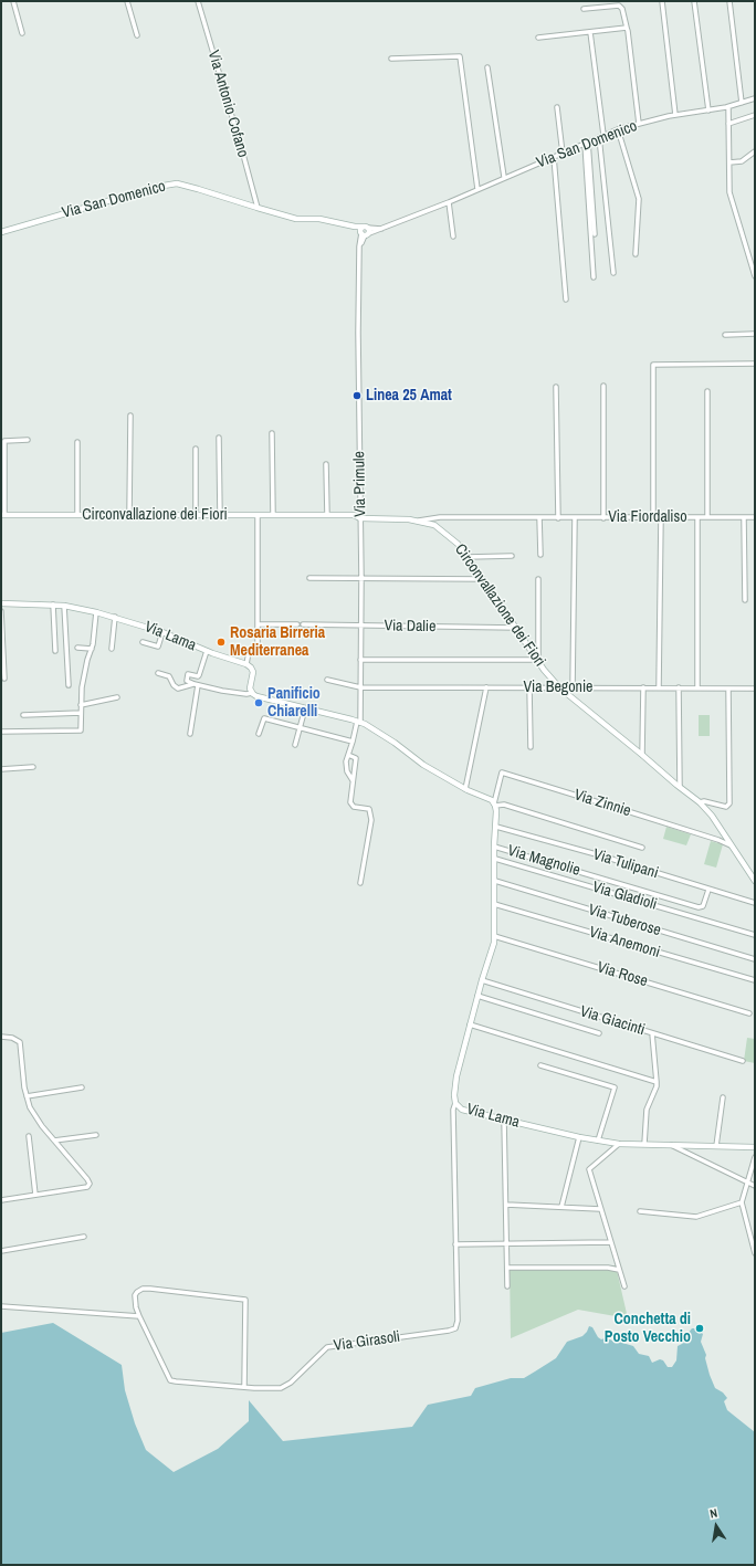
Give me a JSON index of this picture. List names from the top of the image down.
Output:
{
  "streets": {
    "street": [
      "Via Antonio Cofano",
      "Via San Domenico",
      "Via Primule",
      "Circonvallazione dei Fiori",
      "Via Fiordaliso",
      "Via Dalie",
      "Via Lama",
      "Via Begonie",
      "Via Zinnie",
      "Via Magnolie",
      "Via Tulipani",
      "Via Gladioli",
      "Via Tuberose",
      "Via Anemoni",
      "Via Rose",
      "Via Giacinti",
      "Via Girasoli"
    ]
  },
  "crossings": [
    ["Via Antonio Cofano", "Via San Domenico"],
    ["Via San Domenico", "Via Primule"],
    ["Via Primule", "Circonvallazione dei Fiori"],
    ["Via Primule", "Via Dalie"],
    ["Via Primule", "Via Begonie"],
    ["Circonvallazione dei Fiori", "Via Fiordaliso"],
    ["Circonvallazione dei Fiori", "Via Dalie"],
    ["Circonvallazione dei Fiori", "Via Begonie"],
    ["Circonvallazione dei Fiori", "Via Zinnie"],
    ["Via Lama", "Via Zinnie"],
    ["Via Lama", "Via Magnolie"],
    ["Via Lama", "Via Tulipani"],
    ["Via Lama", "Via Gladioli"],
    ["Via Lama", "Via Tuberose"],
    ["Via Lama", "Via Anemoni"],
    ["Via Lama", "Via Rose"],
    ["Via Lama", "Via Giacinti"],
    ["Via Lama", "Via Girasoli"],
    ["Via Magnolie", "Via Tulipani"]
  ],
  "places": [
    "Linea 25 Amat",
    "Rosaria Birreria Mediterranea",
    "Panificio Chiarelli",
    "Conchetta di Posto Vecchio"
  ],
  "north": "top"
}
